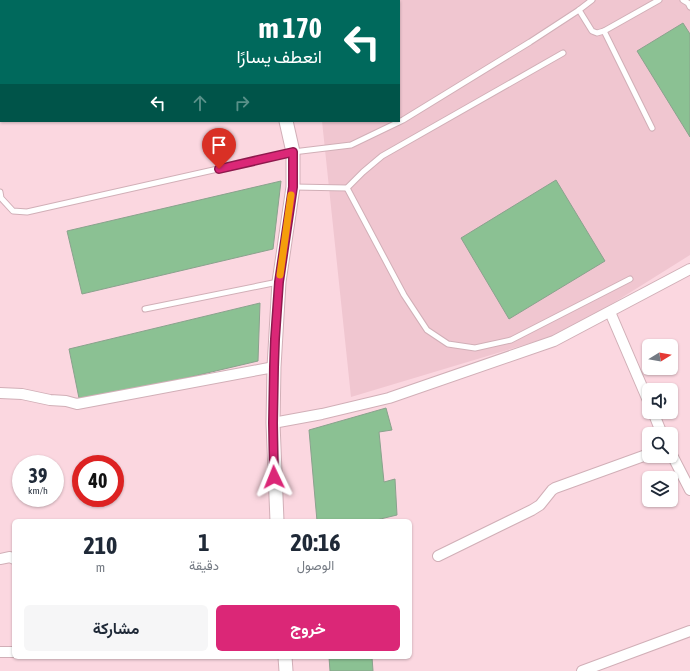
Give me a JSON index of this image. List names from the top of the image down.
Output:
{
  "north": "right",
  "page": {
    "turn": ["170 m", "انعطف يسارًا"],
    "speed": "39 km/h",
    "limit": "40",
    "eta": [
      "20:16",
      "الوصول",
      "1",
      "دقيقة",
      "210",
      "m"
    ],
    "buttons": ["خروج", "مشاركة"]
  }
}
